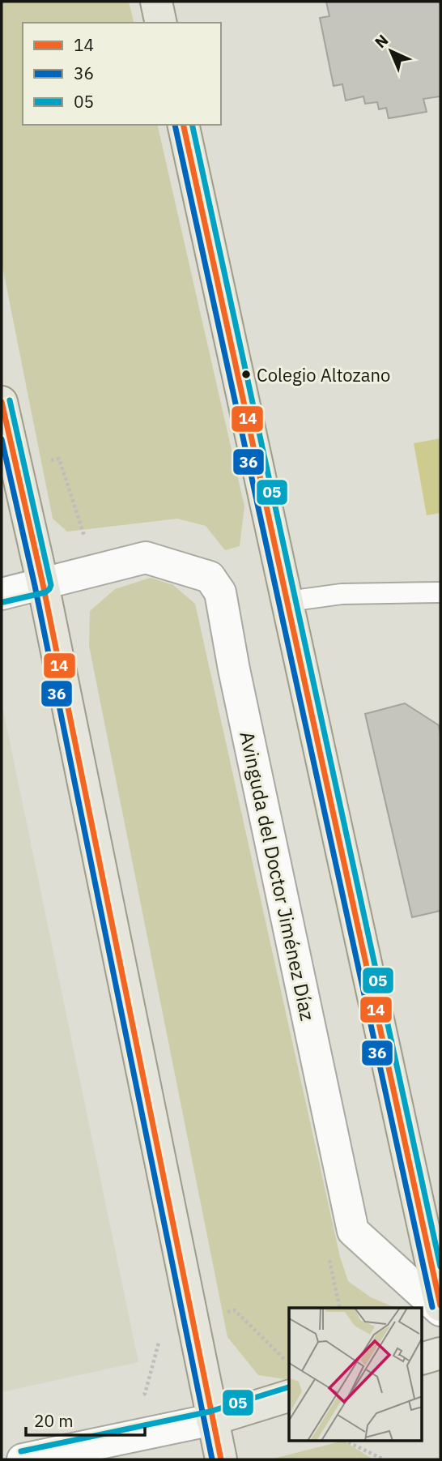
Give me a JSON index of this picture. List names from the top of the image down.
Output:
{
  "streets": {
    "street": ["Avinguda del Doctor Jiménez Díaz"]
  },
  "places": ["Colegio Altozano"],
  "lines": ["transit line 14", "transit line 36", "transit line 05"],
  "legend": ["14", "36", "05"],
  "scale_bar": "20 m",
  "north": "top left"
}
